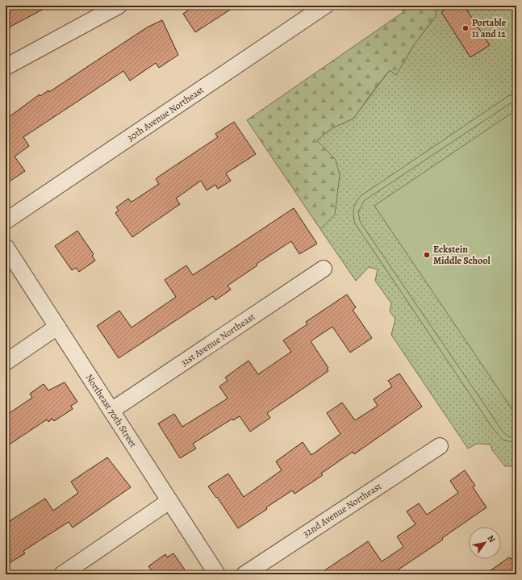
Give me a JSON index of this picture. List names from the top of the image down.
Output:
{
  "streets": {
    "street": [
      "30th Avenue Northeast",
      "31st Avenue Northeast",
      "Northeast 70th Street",
      "32nd Avenue Northeast"
    ]
  },
  "crossings": [
    ["31st Avenue Northeast", "Northeast 70th Street"]
  ],
  "places": ["Portable 11 and 12", "Eckstein Middle School"],
  "north": "top right"
}
